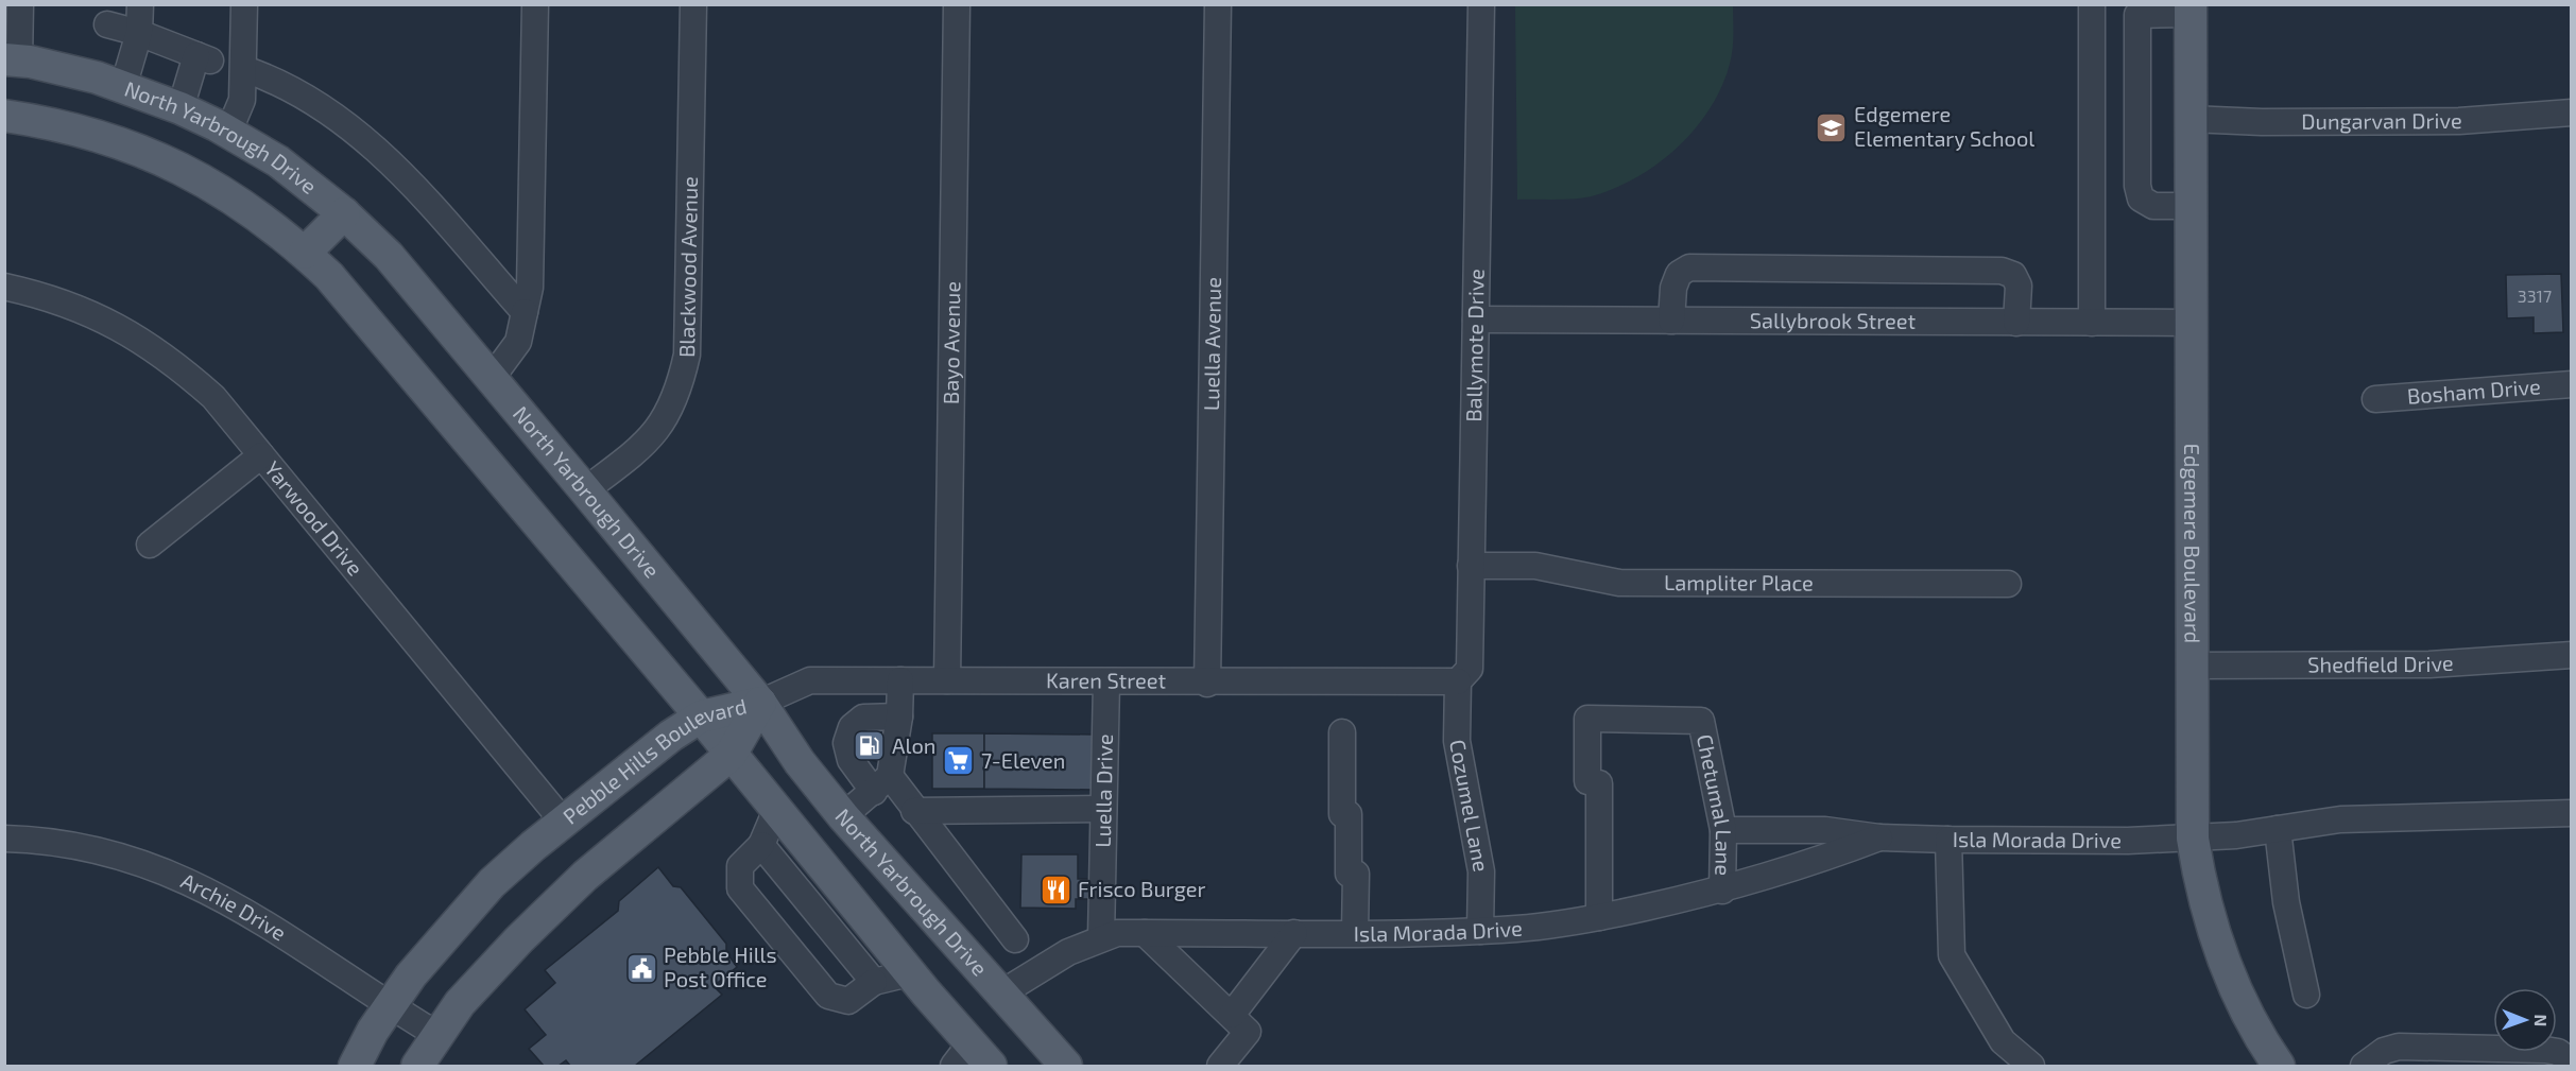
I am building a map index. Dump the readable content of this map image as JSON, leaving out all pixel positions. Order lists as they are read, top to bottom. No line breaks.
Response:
{"streets":{"main road":["North Yarbrough Drive","Edgemere Boulevard","Pebble Hills Boulevard"],"street":["Dungarvan Drive","Blackwood Avenue","Sallybrook Street","Bayo Avenue","Luella Avenue","Ballymote Drive","Bosham Drive","Yarwood Drive","Lampliter Place","Shedfield Drive","Karen Street","Luella Drive","Cozumel Lane","Chetumal Lane","Isla Morada Drive","Archie Drive"]},"crossings":[["Dungarvan Drive","Edgemere Boulevard"],["North Yarbrough Drive","Blackwood Avenue"],["North Yarbrough Drive","Karen Street"],["North Yarbrough Drive","Pebble Hills Boulevard"],["North Yarbrough Drive","Isla Morada Drive"],["Sallybrook Street","Ballymote Drive"],["Sallybrook Street","Edgemere Boulevard"],["Bayo Avenue","Karen Street"],["Luella Avenue","Karen Street"],["Ballymote Drive","Lampliter Place"],["Ballymote Drive","Karen Street"],["Ballymote Drive","Cozumel Lane"],["Yarwood Drive","Pebble Hills Boulevard"],["Edgemere Boulevard","Shedfield Drive"],["Edgemere Boulevard","Isla Morada Drive"],["Karen Street","Pebble Hills Boulevard"],["Karen Street","Luella Drive"],["Karen Street","Cozumel Lane"],["Pebble Hills Boulevard","Archie Drive"],["Luella Drive","Isla Morada Drive"],["Cozumel Lane","Isla Morada Drive"],["Chetumal Lane","Isla Morada Drive"]],"places":{"school or university":["Edgemere Elementary School"],"fuel station":["Alon"],"supermarket":["7-Eleven"],"restaurant":["Frisco Burger"],"public building":["Pebble Hills Post Office"]},"house_numbers":["3317"],"north":"right"}
